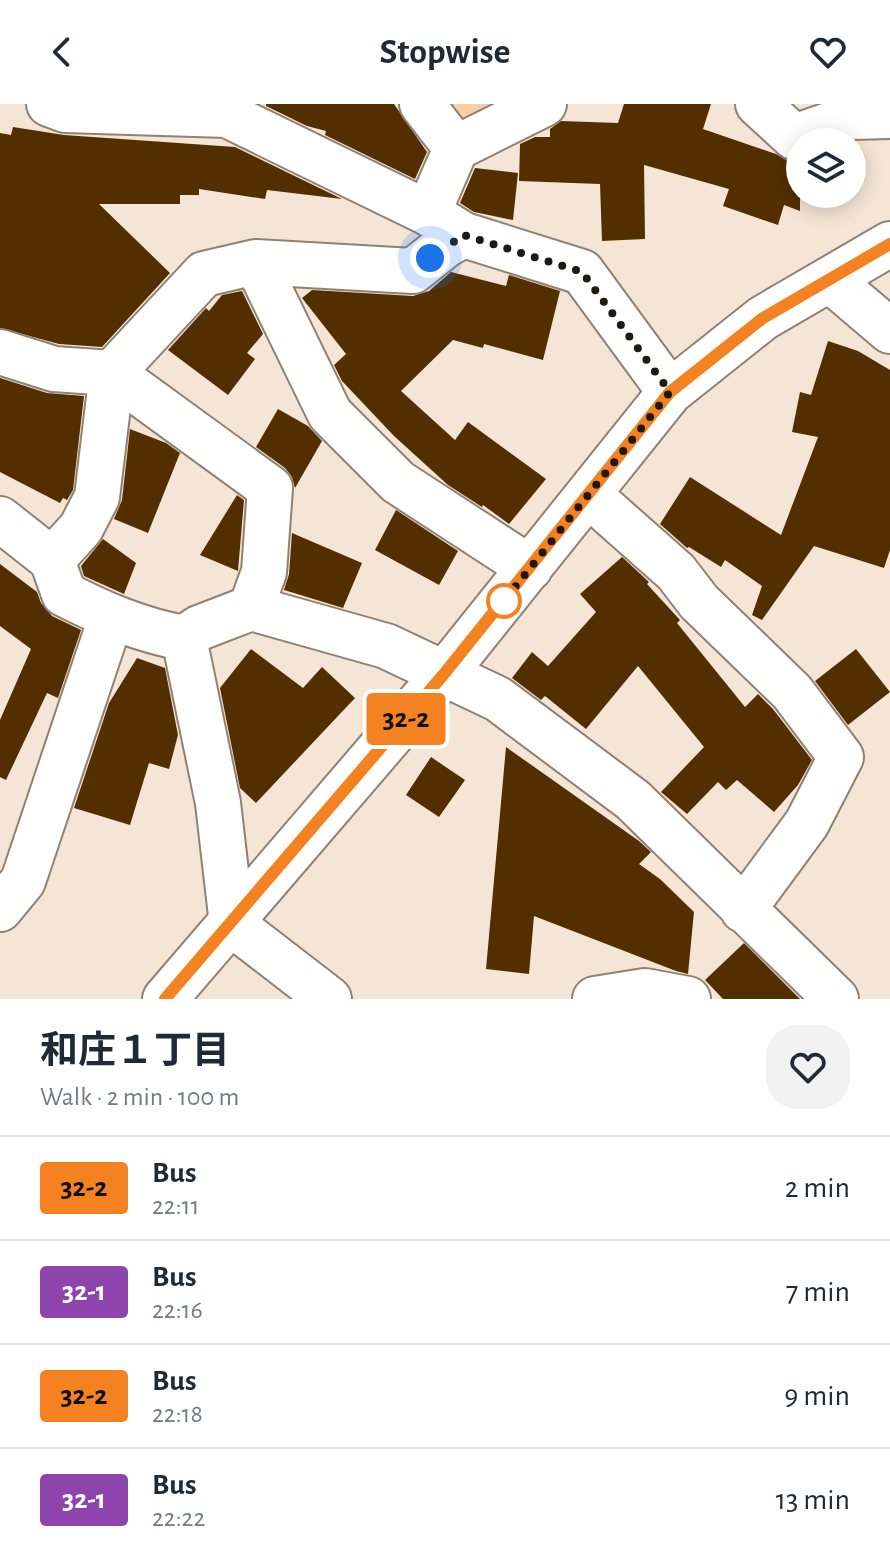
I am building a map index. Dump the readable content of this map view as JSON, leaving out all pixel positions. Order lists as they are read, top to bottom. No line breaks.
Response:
{"lines":["bus line 32-2"],"page":{"header":"Stopwise","on_map":"32-2","heading":["和庄１丁目","Walk · 2 min · 100 m"],"list":[{"mark":"32-2","name":"Bus","note":"22:11","value":"2 min"},{"mark":"32-1","name":"Bus","note":"22:16","value":"7 min"},{"mark":"32-2","name":"Bus","note":"22:18","value":"9 min"},{"mark":"32-1","name":"Bus","note":"22:22","value":"13 min"}]}}
